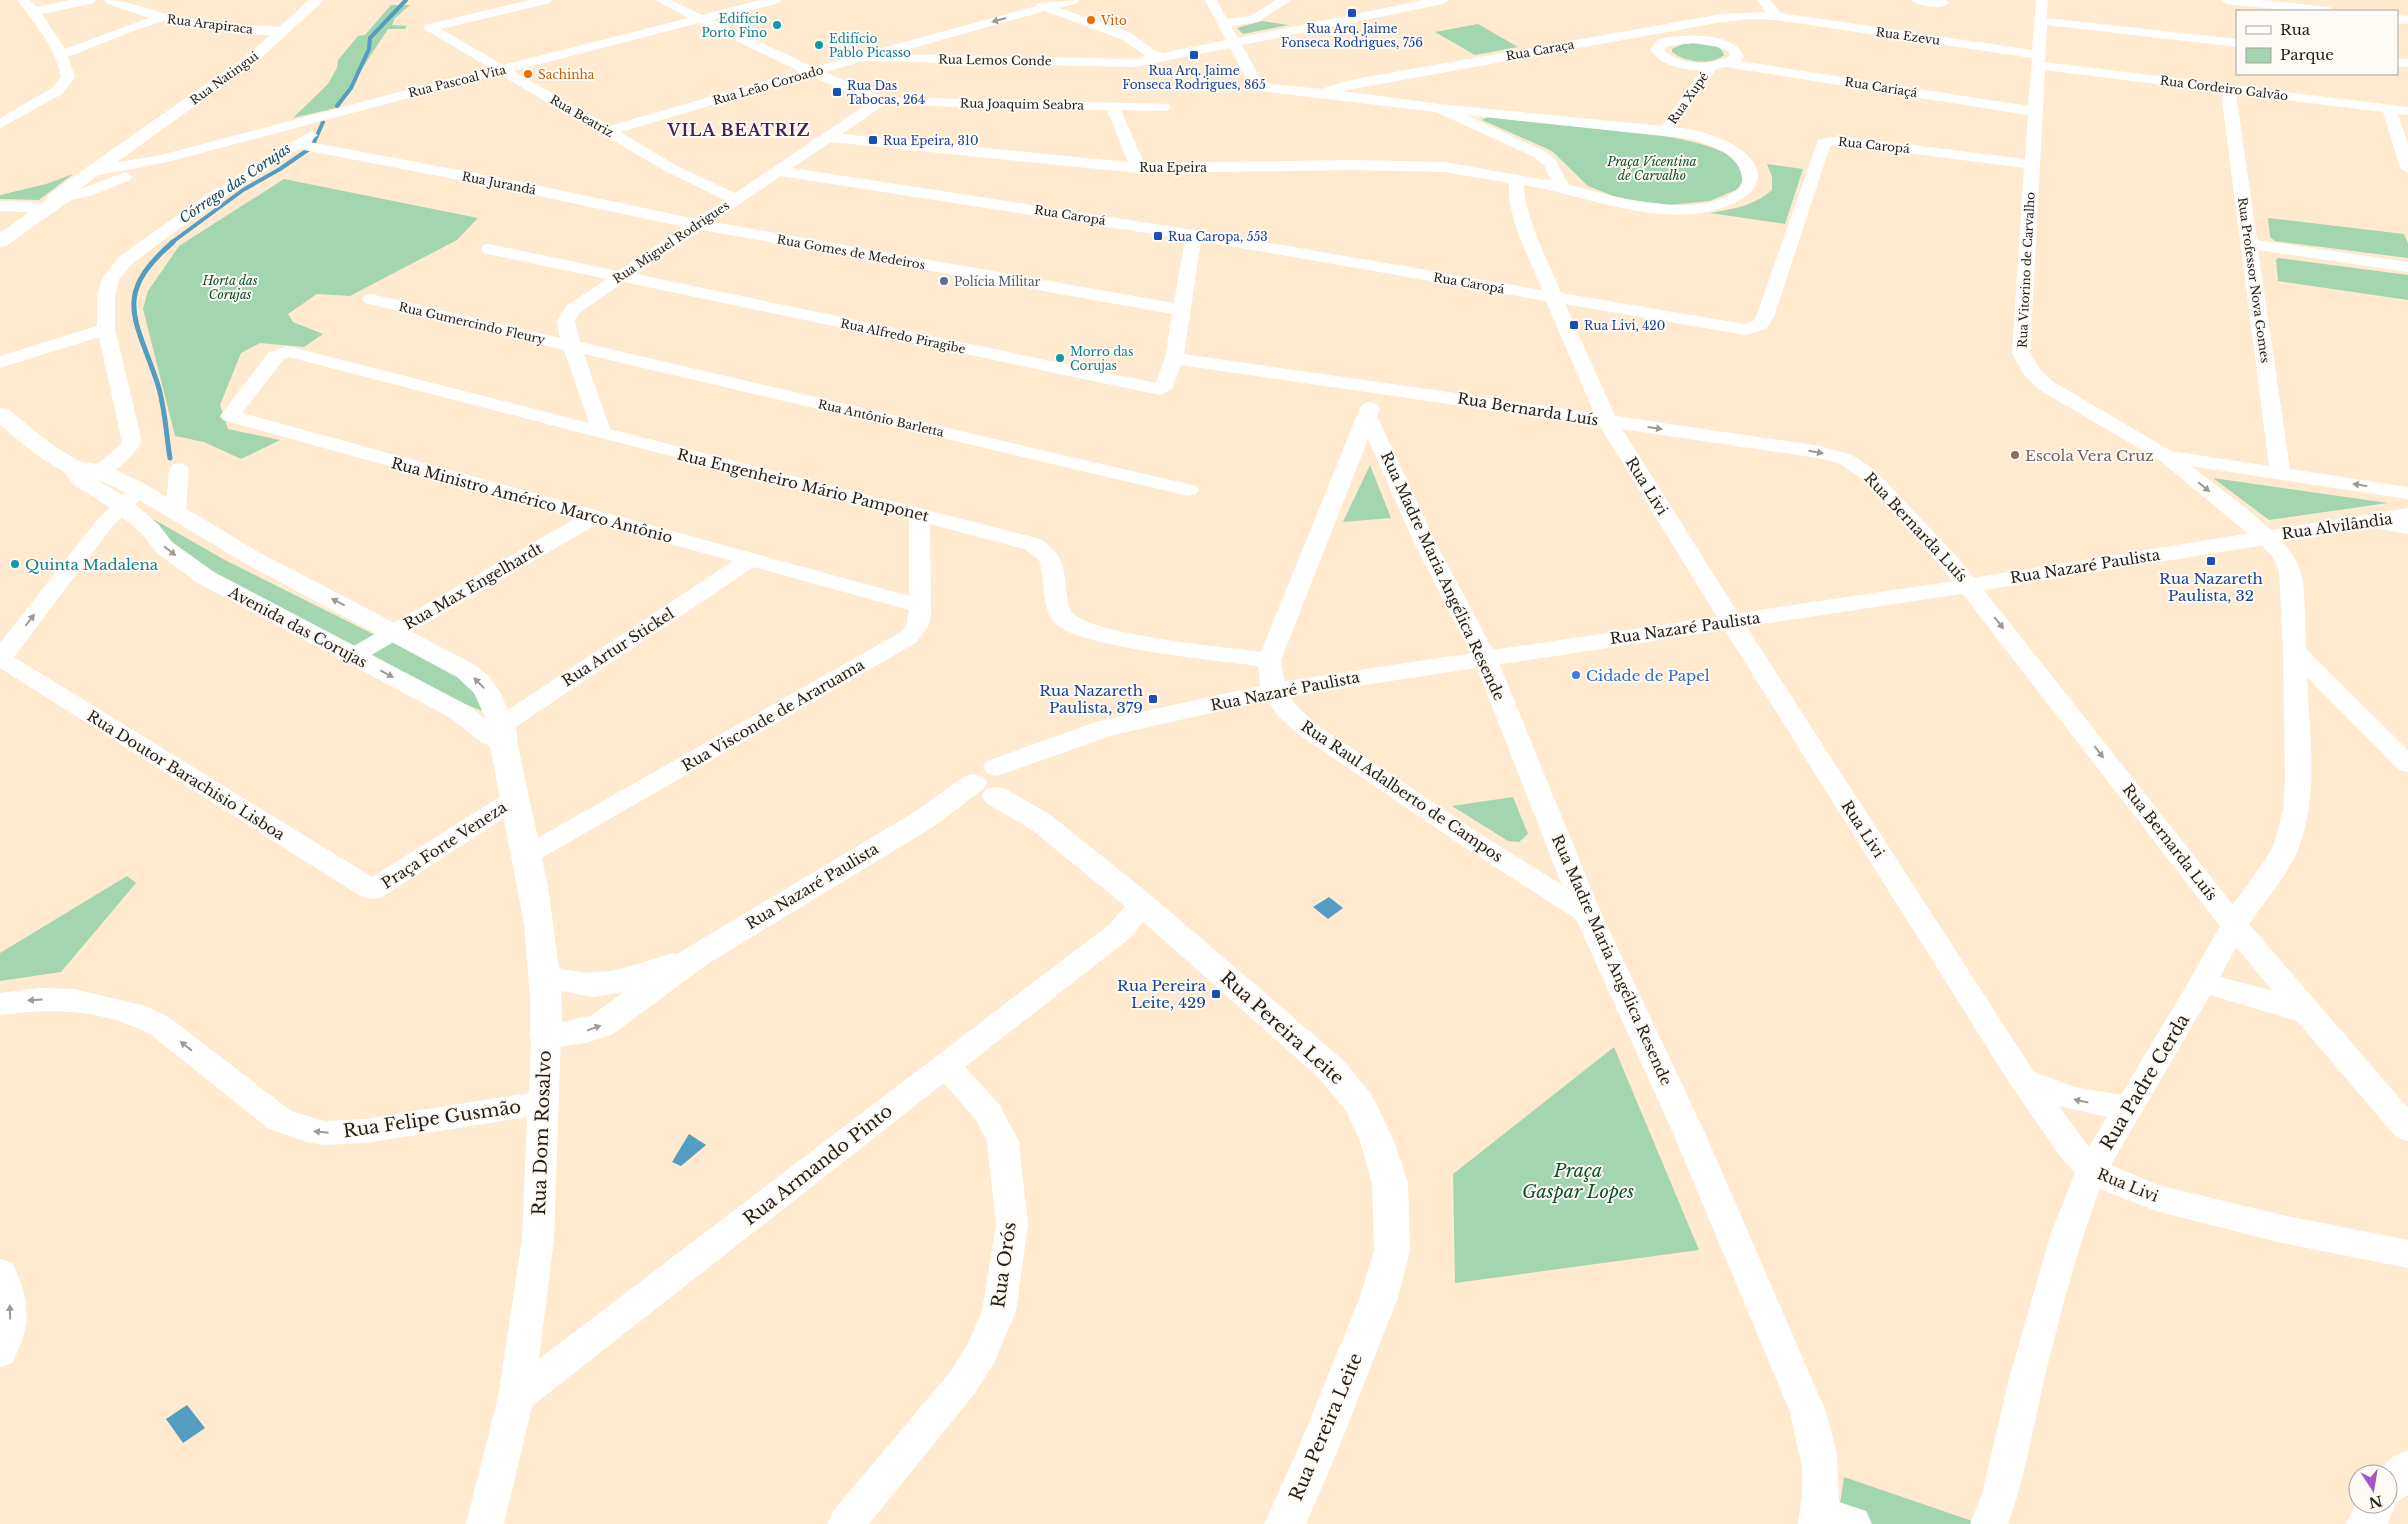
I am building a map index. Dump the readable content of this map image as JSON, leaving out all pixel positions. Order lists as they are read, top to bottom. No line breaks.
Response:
{"streets":{"street":["Rua Arapiraca","Rua Ezevu","Rua Caraça","Rua Lemos Conde","Rua Natingui","Rua Pascoal Vita","Rua Leão Coroado","Rua Cariaçá","Rua Cordeiro Galvão","Rua Xupé","Rua Joaquim Seabra","Rua Beatriz","Rua Caropá","Rua Epeira","Rua Jurandá","Rua Miguel Rodrigues","Rua Gomes de Medeiros","Rua Vitorino de Carvalho","Rua Professor Nova Gomes","Rua Gumercindo Fleury","Rua Alfredo Piragibe","Rua Bernarda Luís","Rua Antônio Barletta","Rua Engenheiro Mário Pamponet","Rua Livi","Rua Ministro Américo Marco Antônio","Rua Alvilândia","Rua Nazaré Paulista","Rua Madre Maria Angélica Resende","Rua Max Engelhardt","Avenida das Corujas","Rua Artur Stickel","Rua Visconde de Araruama","Rua Doutor Barachisio Lisboa","Rua Raul Adalberto de Campos","Praça Forte Veneza","Rua Pereira Leite","Rua Padre Cerda","Rua Felipe Gusmão","Rua Dom Rosalvo","Rua Armando Pinto","Rua Orós"]},"crossings":[["Rua Arapiraca","Rua Natingui"],["Rua Ezevu","Rua Caraça"],["Rua Ezevu","Rua Cordeiro Galvão"],["Rua Ezevu","Rua Vitorino de Carvalho"],["Rua Caraça","Rua Lemos Conde"],["Rua Lemos Conde","Rua Leão Coroado"],["Rua Natingui","Rua Pascoal Vita"],["Rua Pascoal Vita","Rua Beatriz"],["Rua Leão Coroado","Rua Beatriz"],["Rua Cariaçá","Rua Xupé"],["Rua Cariaçá","Rua Vitorino de Carvalho"],["Rua Cordeiro Galvão","Rua Vitorino de Carvalho"],["Rua Cordeiro Galvão","Rua Professor Nova Gomes"],["Rua Joaquim Seabra","Rua Miguel Rodrigues"],["Rua Beatriz","Rua Miguel Rodrigues"],["Rua Caropá","Rua Miguel Rodrigues"],["Rua Caropá","Rua Vitorino de Carvalho"],["Rua Caropá","Rua Alfredo Piragibe"],["Rua Caropá","Rua Livi"],["Rua Epeira","Rua Miguel Rodrigues"],["Rua Epeira","Rua Livi"],["Rua Jurandá","Rua Miguel Rodrigues"],["Rua Jurandá","Rua Gomes de Medeiros"],["Rua Miguel Rodrigues","Rua Gomes de Medeiros"],["Rua Miguel Rodrigues","Rua Gumercindo Fleury"],["Rua Miguel Rodrigues","Rua Alfredo Piragibe"],["Rua Miguel Rodrigues","Rua Antônio Barletta"],["Rua Miguel Rodrigues","Rua Engenheiro Mário Pamponet"],["Rua Gomes de Medeiros","Rua Alfredo Piragibe"],["Rua Vitorino de Carvalho","Rua Alvilândia"],["Rua Vitorino de Carvalho","Rua Nazaré Paulista"],["Rua Vitorino de Carvalho","Rua Padre Cerda"],["Rua Gumercindo Fleury","Rua Antônio Barletta"],["Rua Alfredo Piragibe","Rua Bernarda Luís"],["Rua Bernarda Luís","Rua Livi"],["Rua Bernarda Luís","Rua Nazaré Paulista"],["Rua Bernarda Luís","Rua Padre Cerda"],["Rua Engenheiro Mário Pamponet","Rua Ministro Américo Marco Antônio"],["Rua Engenheiro Mário Pamponet","Rua Visconde de Araruama"],["Rua Engenheiro Mário Pamponet","Rua Raul Adalberto de Campos"],["Rua Livi","Rua Nazaré Paulista"],["Rua Livi","Rua Padre Cerda"],["Rua Ministro Américo Marco Antônio","Rua Max Engelhardt"],["Rua Ministro Américo Marco Antônio","Rua Artur Stickel"],["Rua Ministro Américo Marco Antônio","Rua Visconde de Araruama"],["Rua Alvilândia","Rua Nazaré Paulista"],["Rua Nazaré Paulista","Rua Madre Maria Angélica Resende"],["Rua Nazaré Paulista","Rua Raul Adalberto de Campos"],["Rua Nazaré Paulista","Rua Pereira Leite"],["Rua Nazaré Paulista","Rua Dom Rosalvo"],["Rua Madre Maria Angélica Resende","Rua Raul Adalberto de Campos"],["Rua Max Engelhardt","Avenida das Corujas"],["Avenida das Corujas","Rua Artur Stickel"],["Avenida das Corujas","Rua Dom Rosalvo"],["Rua Artur Stickel","Rua Dom Rosalvo"],["Rua Visconde de Araruama","Rua Dom Rosalvo"],["Rua Doutor Barachisio Lisboa","Praça Forte Veneza"],["Praça Forte Veneza","Rua Dom Rosalvo"],["Rua Pereira Leite","Rua Armando Pinto"],["Rua Felipe Gusmão","Rua Dom Rosalvo"],["Rua Dom Rosalvo","Rua Armando Pinto"],["Rua Armando Pinto","Rua Orós"]],"one_way":["Rua Bernarda Luís","Rua Felipe Gusmão"],"districts":["VILA BEATRIZ"],"water":["Córrego das Corujas"],"parks":["Praça Vicentina de Carvalho","Horta das Corujas","Praça Gaspar Lopes"],"places":{"transit":["Rua Arq. Jaime Fonseca Rodrigues, 756","Rua Arq. Jaime Fonseca Rodrigues, 865","Rua Das Tabocas, 264","Rua Epeira, 310","Rua Caropa, 553","Rua Livi, 420","Rua Nazareth Paulista, 32","Rua Nazareth Paulista, 379","Rua Pereira Leite, 429"],"other":["Vito","Edifício Porto Fino","Edifício Pablo Picasso","Sachinha","Polícia Militar","Morro das Corujas","Escola Vera Cruz","Quinta Madalena","Cidade de Papel"]},"legend":["Rua","Parque"],"north":"bottom"}
